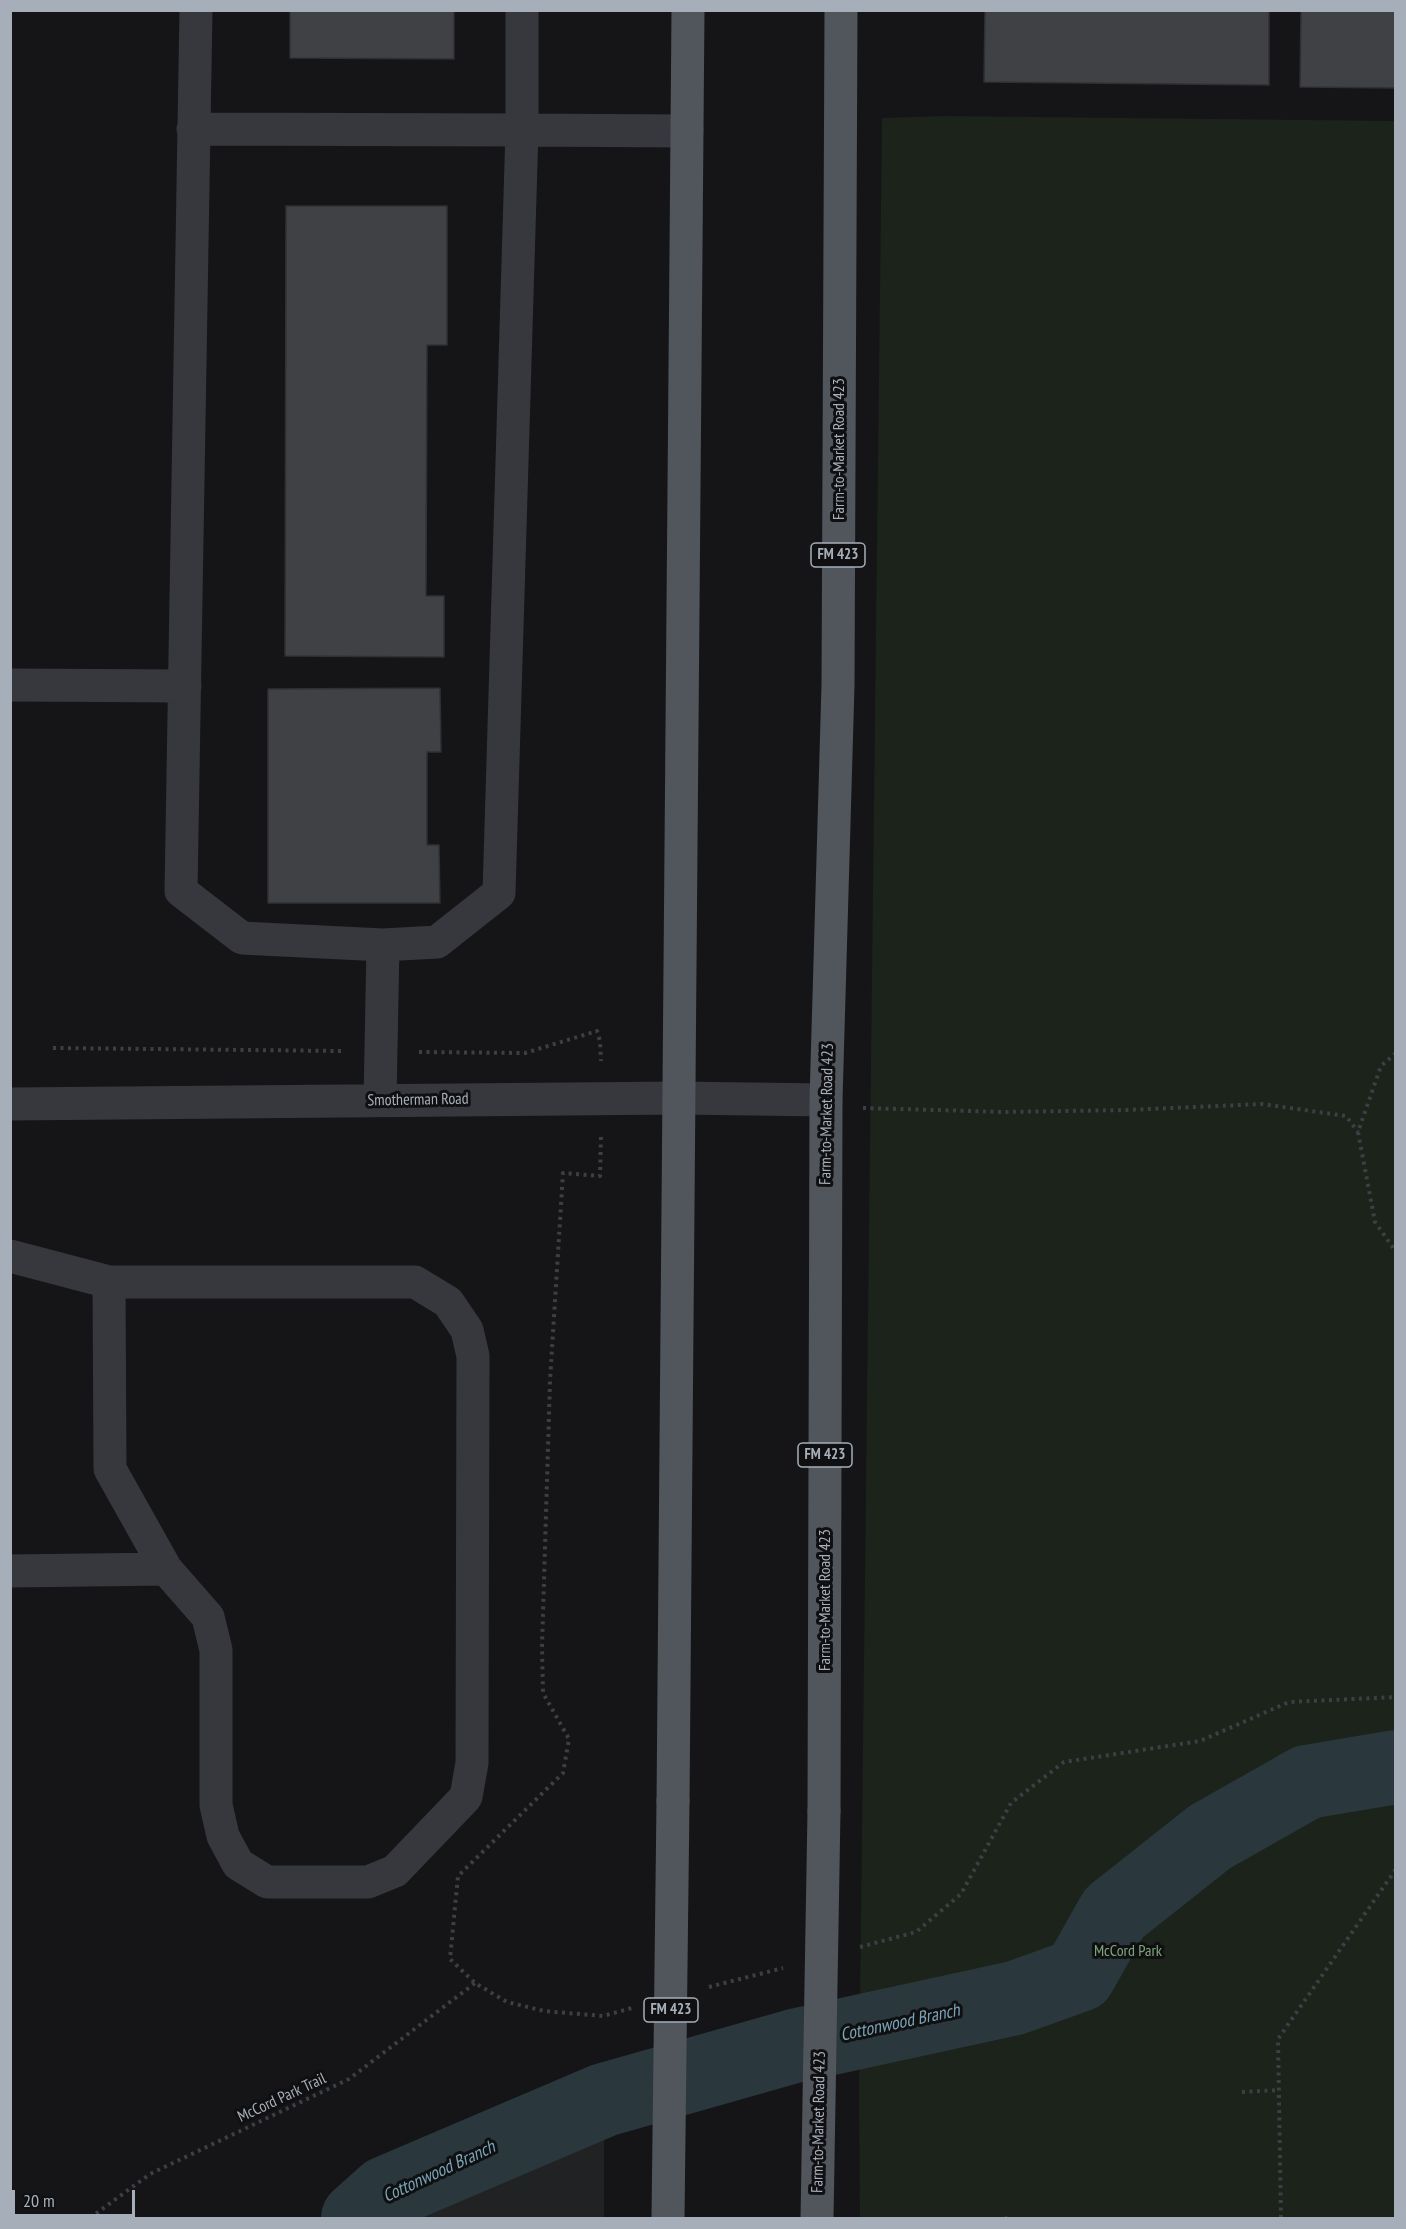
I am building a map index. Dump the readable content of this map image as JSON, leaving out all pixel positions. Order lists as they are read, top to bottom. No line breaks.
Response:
{"streets":{"main road":["Farm-to-Market Road 423","FM 423"],"street":["Smotherman Road"],"path":["McCord Park Trail"]},"crossings":[["Farm-to-Market Road 423","Smotherman Road"],["FM 423","Smotherman Road"]],"water":["Cottonwood Branch"],"parks":["McCord Park"],"scale_bar":"20 m"}
